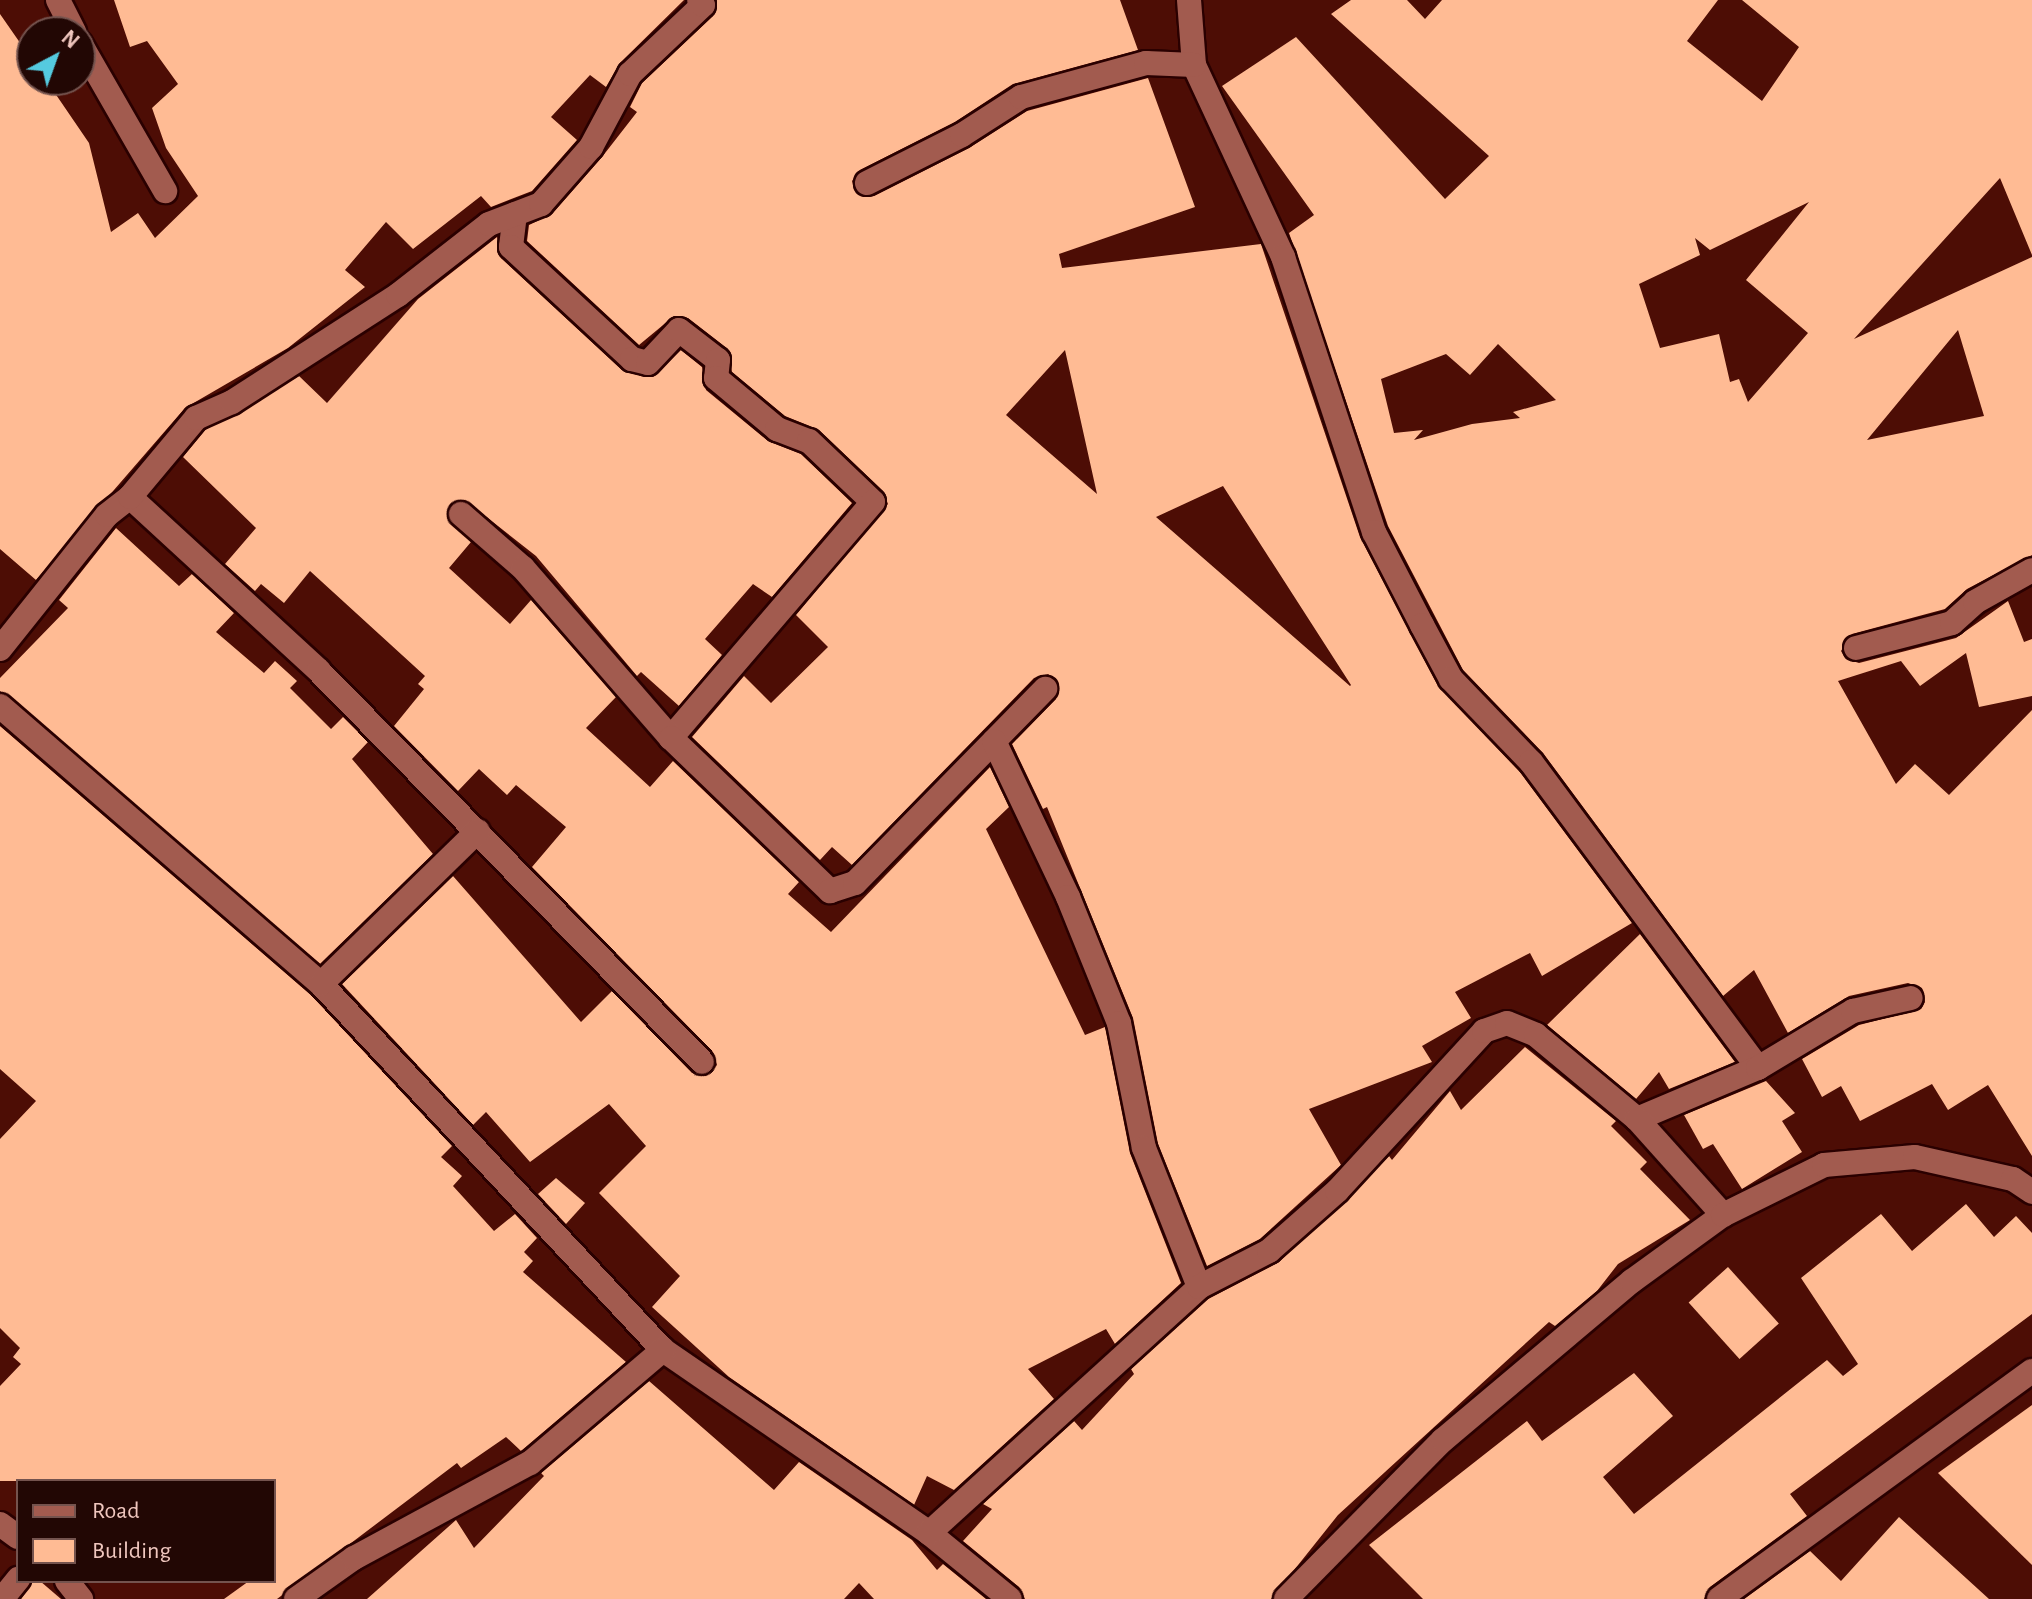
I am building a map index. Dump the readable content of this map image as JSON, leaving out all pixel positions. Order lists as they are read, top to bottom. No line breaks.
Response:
{"legend":["Road","Building"],"north":"top right"}
